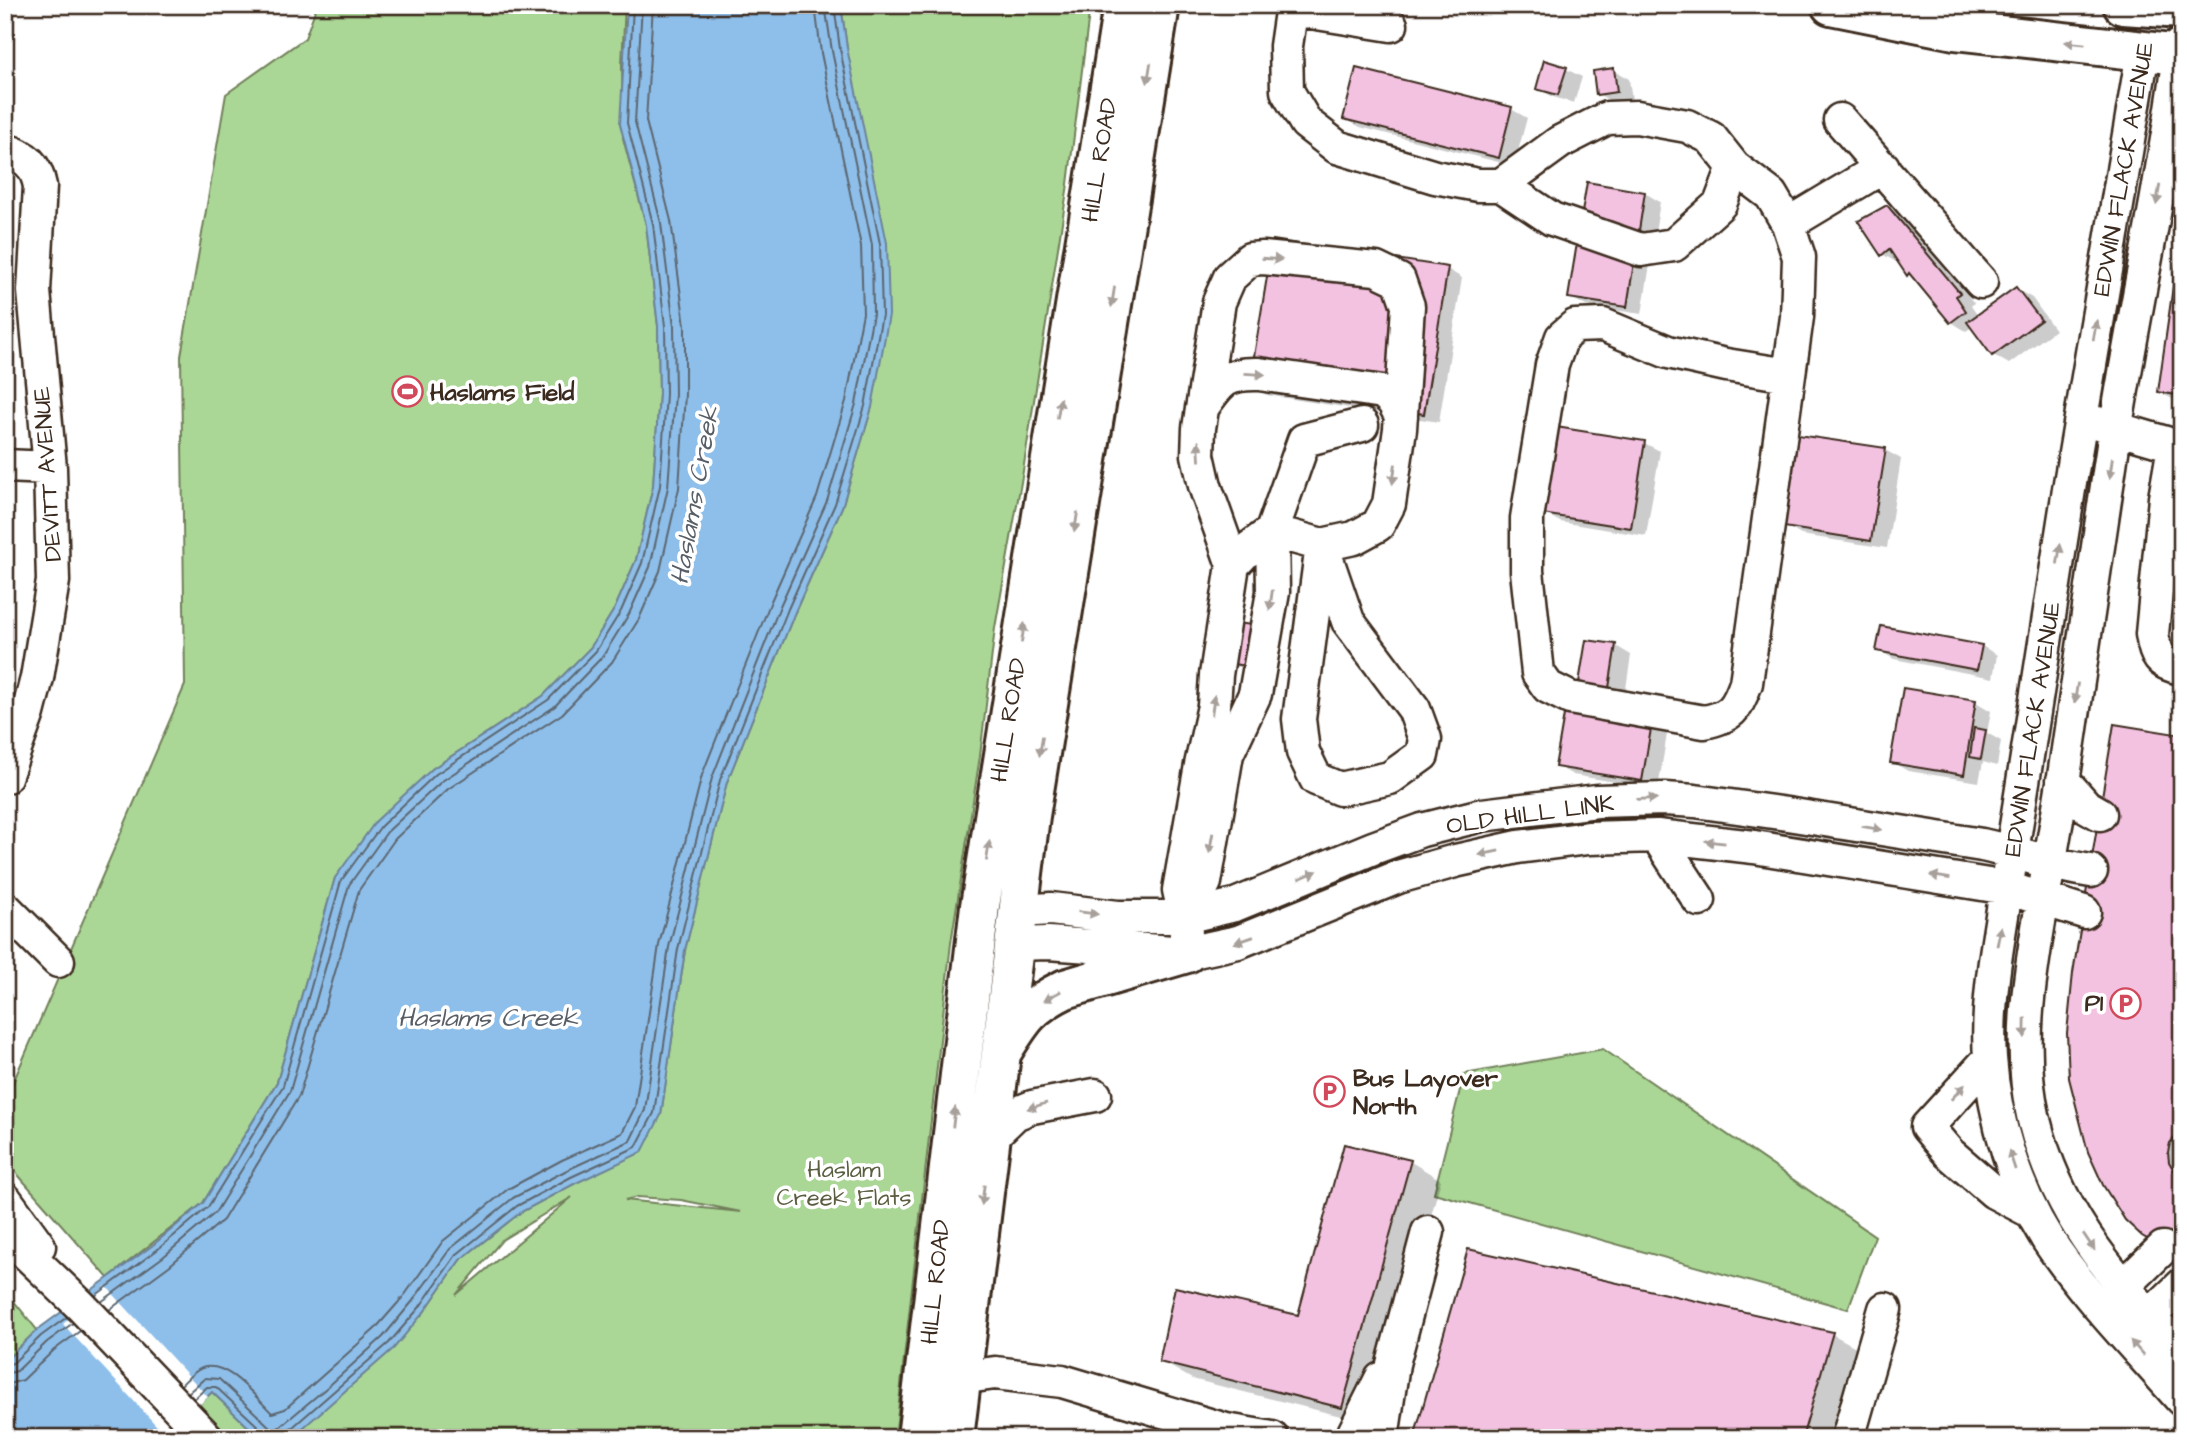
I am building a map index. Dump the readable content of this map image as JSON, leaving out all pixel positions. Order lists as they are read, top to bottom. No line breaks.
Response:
{"streets":{"main road":["HILL ROAD","EDWIN FLACK AVENUE","OLD HILL LINK"],"street":["DEVITT AVENUE"]},"crossings":[["HILL ROAD","OLD HILL LINK"],["EDWIN FLACK AVENUE","OLD HILL LINK"]],"water":["Haslams Creek"],"parks":["Haslam Creek Flats"],"places":{"sports":["Haslams Field"],"parking":["P1","Bus Layover North"]}}
